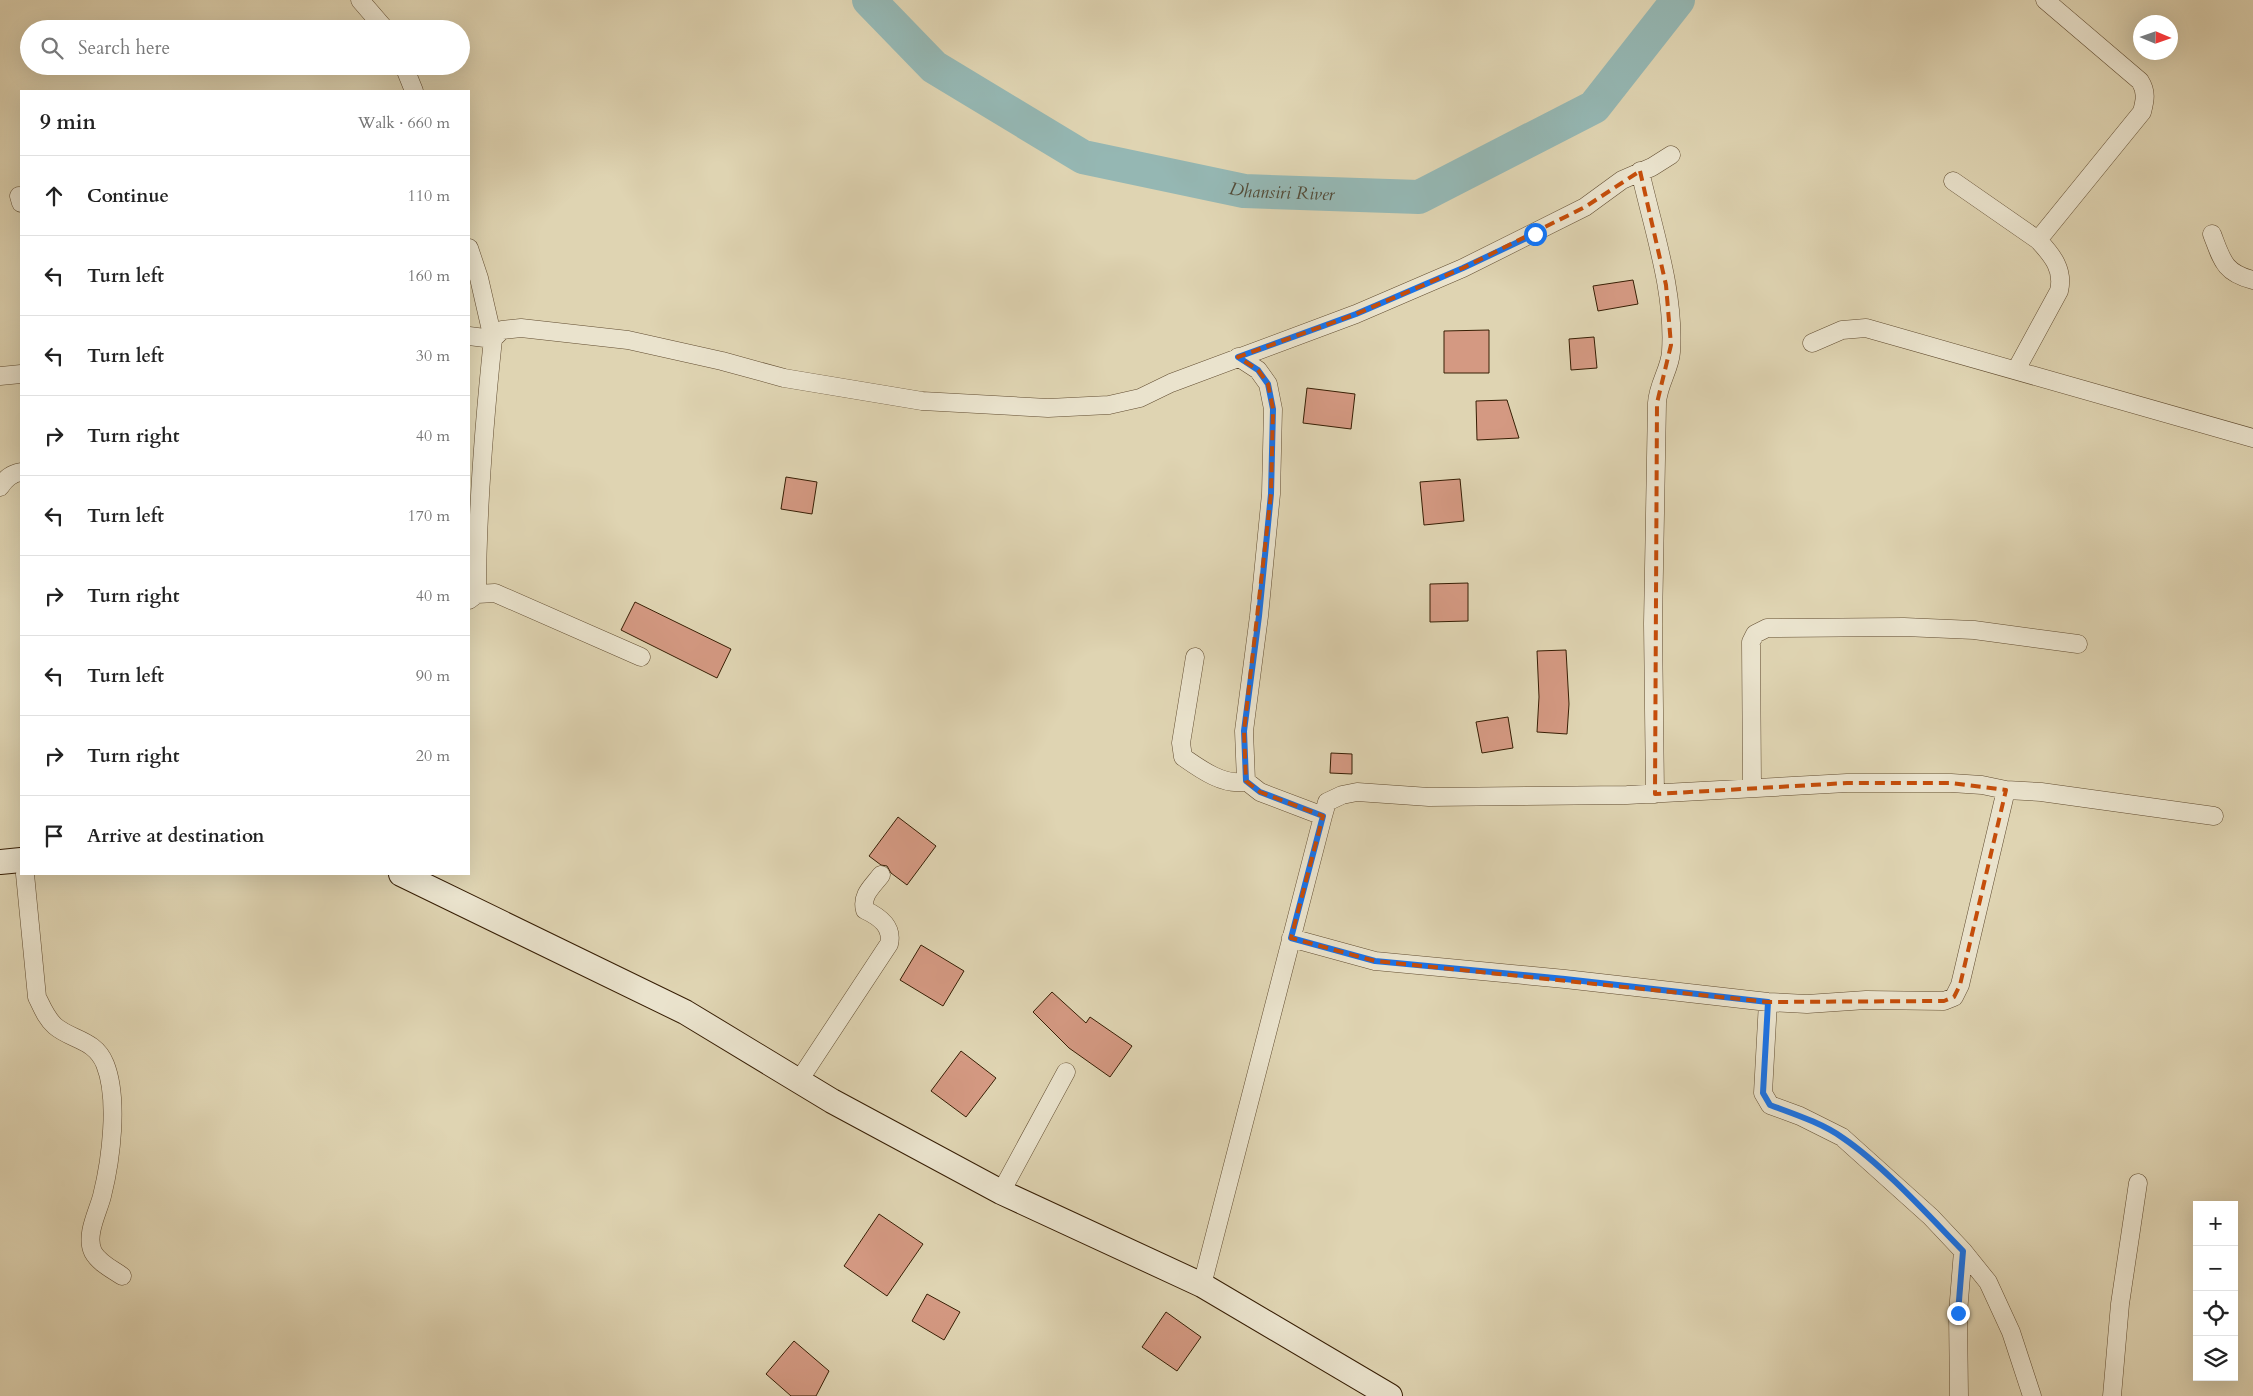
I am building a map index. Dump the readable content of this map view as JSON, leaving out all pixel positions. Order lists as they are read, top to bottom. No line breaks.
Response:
{"water":["Dhansiri River"],"north":"right","page":{"search":"Search here","heading":["9 min","Walk · 660 m"],"list":[["Continue","110 m"],["Turn left","160 m"],["Turn left","30 m"],["Turn right","40 m"],["Turn left","170 m"],["Turn right","40 m"],["Turn left","90 m"],["Turn right","20 m"],"Arrive at destination"],"map_buttons":["+","−"]}}
